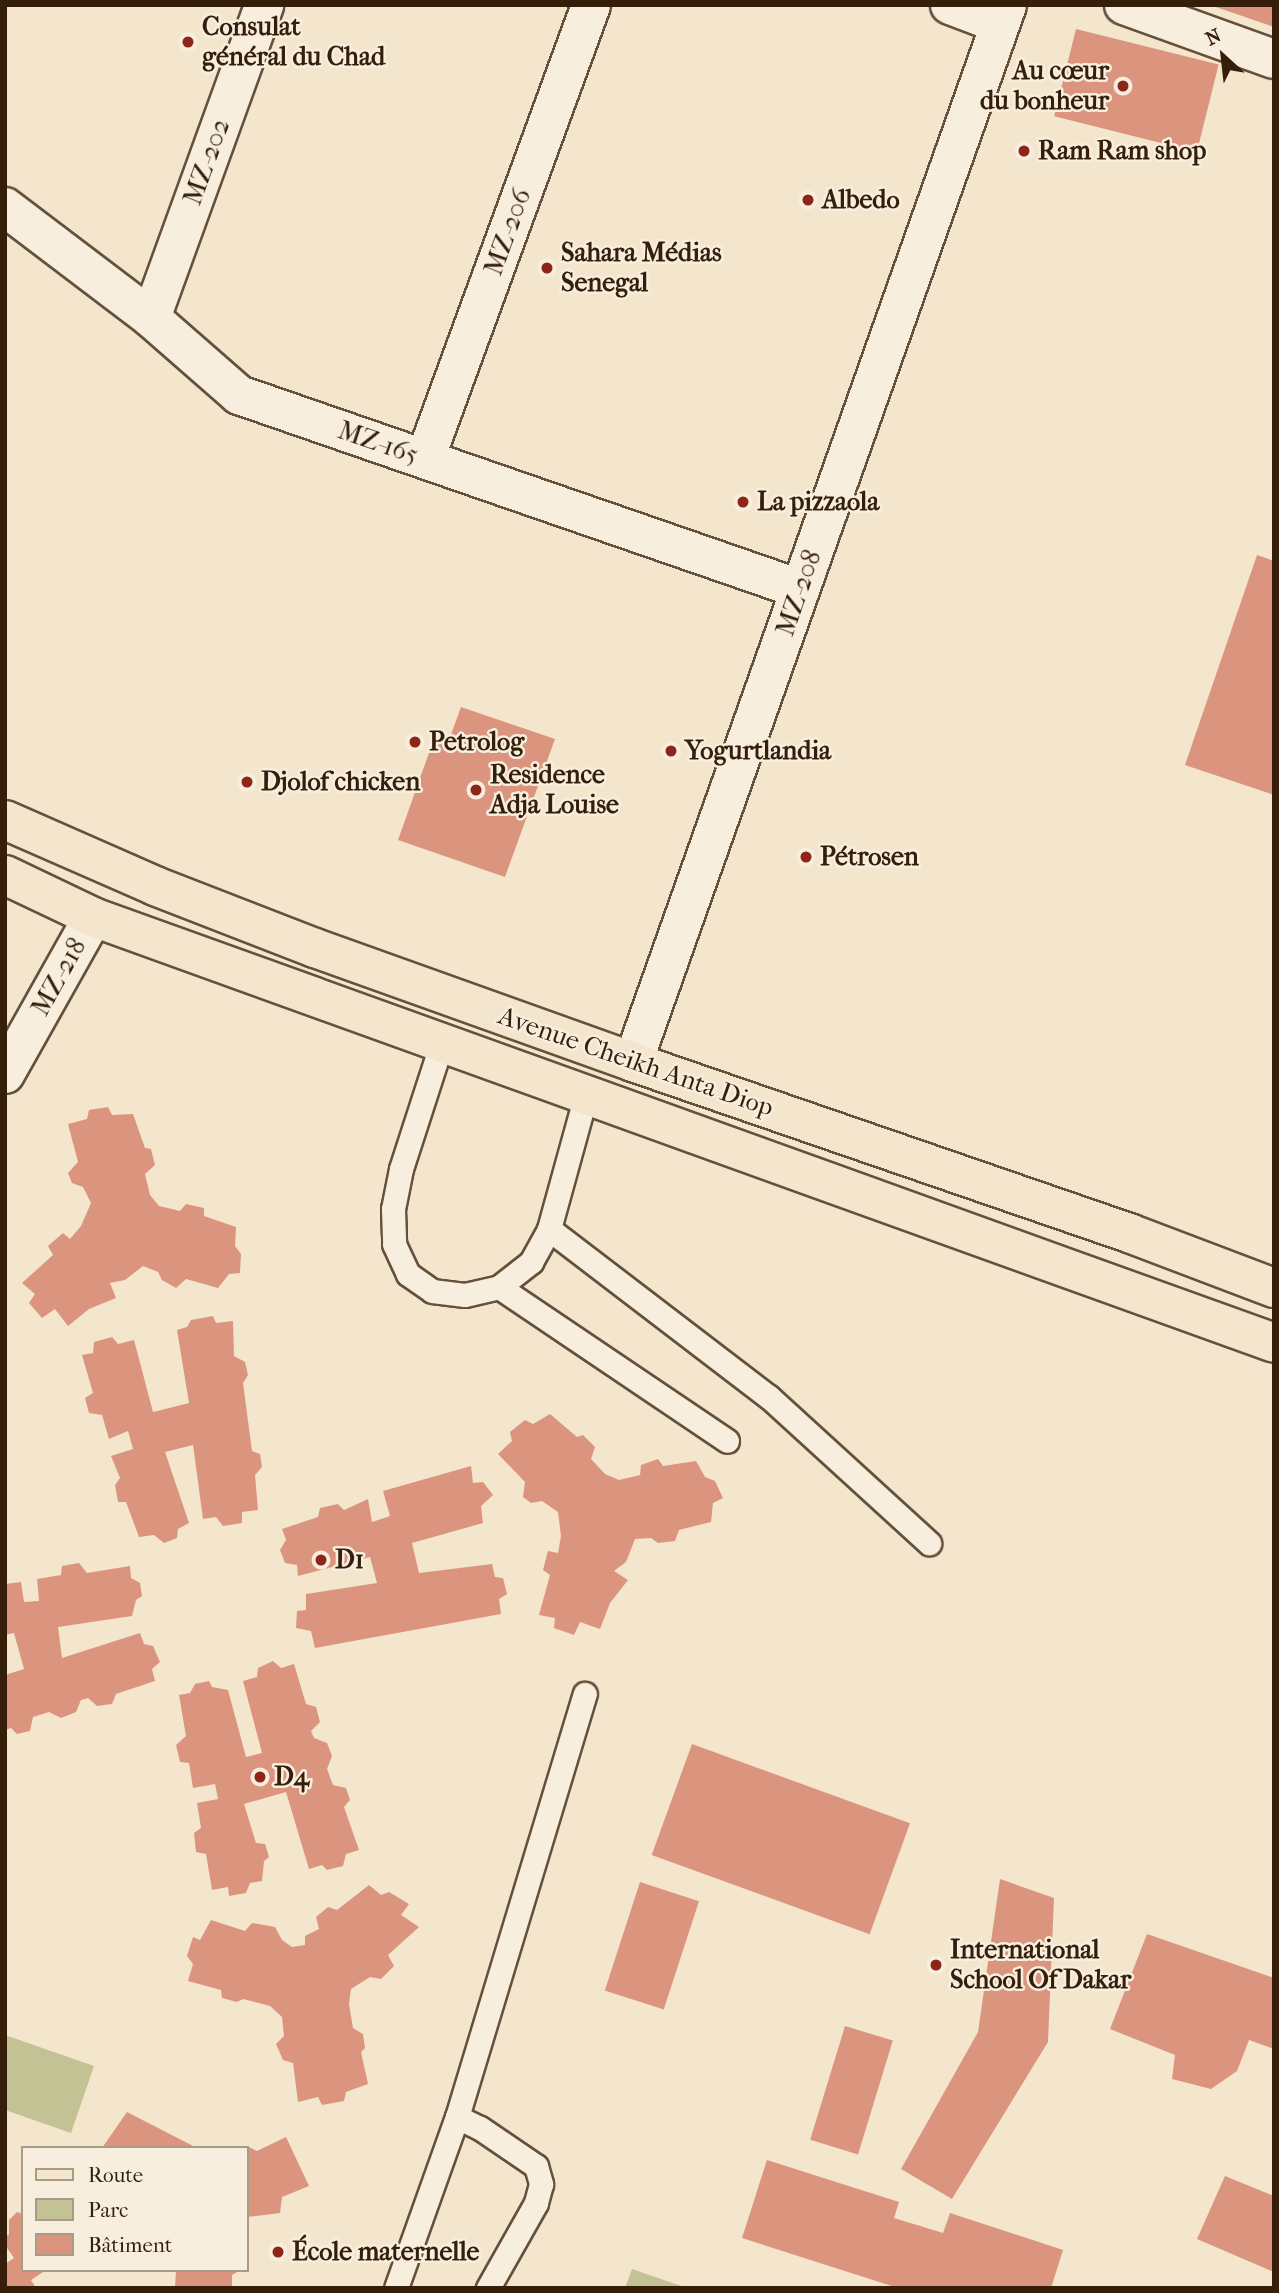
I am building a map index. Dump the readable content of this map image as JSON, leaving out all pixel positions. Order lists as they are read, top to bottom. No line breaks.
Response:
{"streets":{"main road":["Avenue Cheikh Anta Diop"],"street":["MZ-202","MZ-206","MZ-165","MZ-208","MZ-218"]},"crossings":[["MZ-202","MZ-165"],["MZ-206","MZ-165"],["MZ-165","MZ-208"],["MZ-208","Avenue Cheikh Anta Diop"],["MZ-218","Avenue Cheikh Anta Diop"]],"places":["Consulat général du Chad","Au cœur du bonheur","Ram Ram shop","Albedo","Sahara Médias Senegal","La pizzaola","Petrolog","Yogurtlandia","Djolof chicken","Residence Adja Louise","Pétrosen","D1","D4","International School Of Dakar","École maternelle"],"legend":["Route","Parc","Bâtiment"],"north":"top left"}
